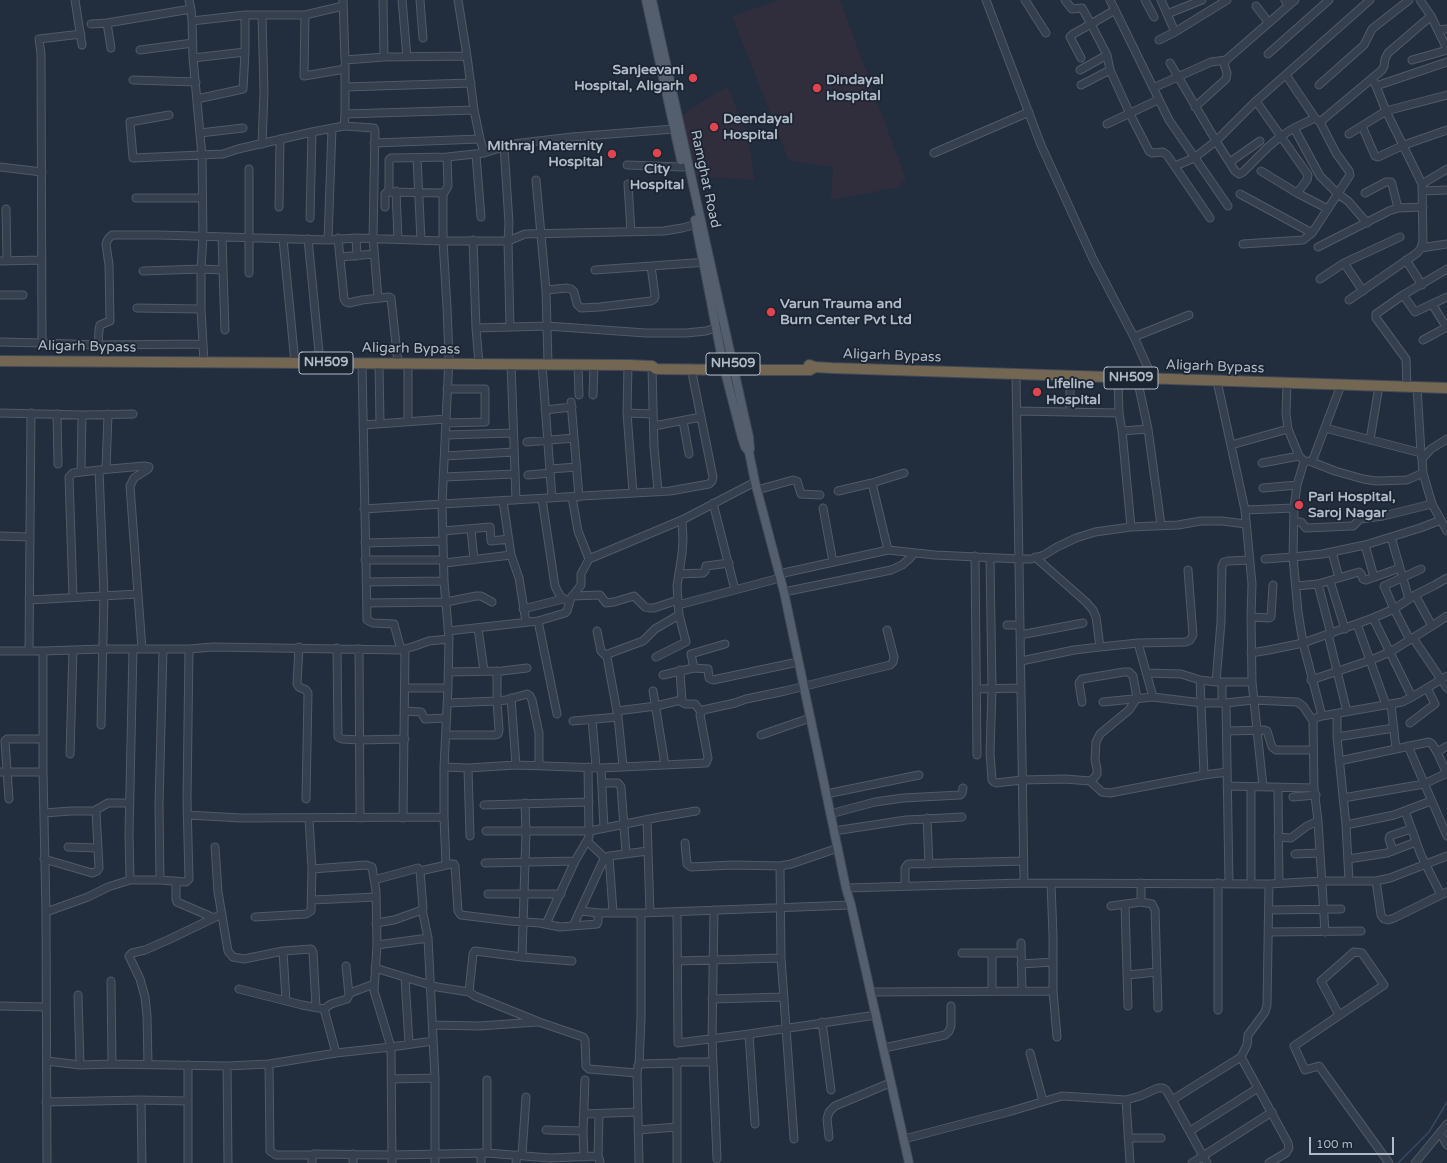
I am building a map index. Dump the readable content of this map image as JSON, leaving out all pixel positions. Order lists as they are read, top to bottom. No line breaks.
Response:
{"streets":{"highway":["Aligarh Bypass","NH509"],"main road":["Ramghat Road"]},"crossings":[["Ramghat Road","Aligarh Bypass"]],"places":["Sanjeevani Hospital, Aligarh","Dindayal Hospital","Deendayal Hospital","City Hospital","Mithraj Maternity Hospital","Varun Trauma and Burn Center Pvt Ltd","Lifeline Hospital","Pari Hospital, Saroj Nagar"],"scale_bar":"100 m"}
